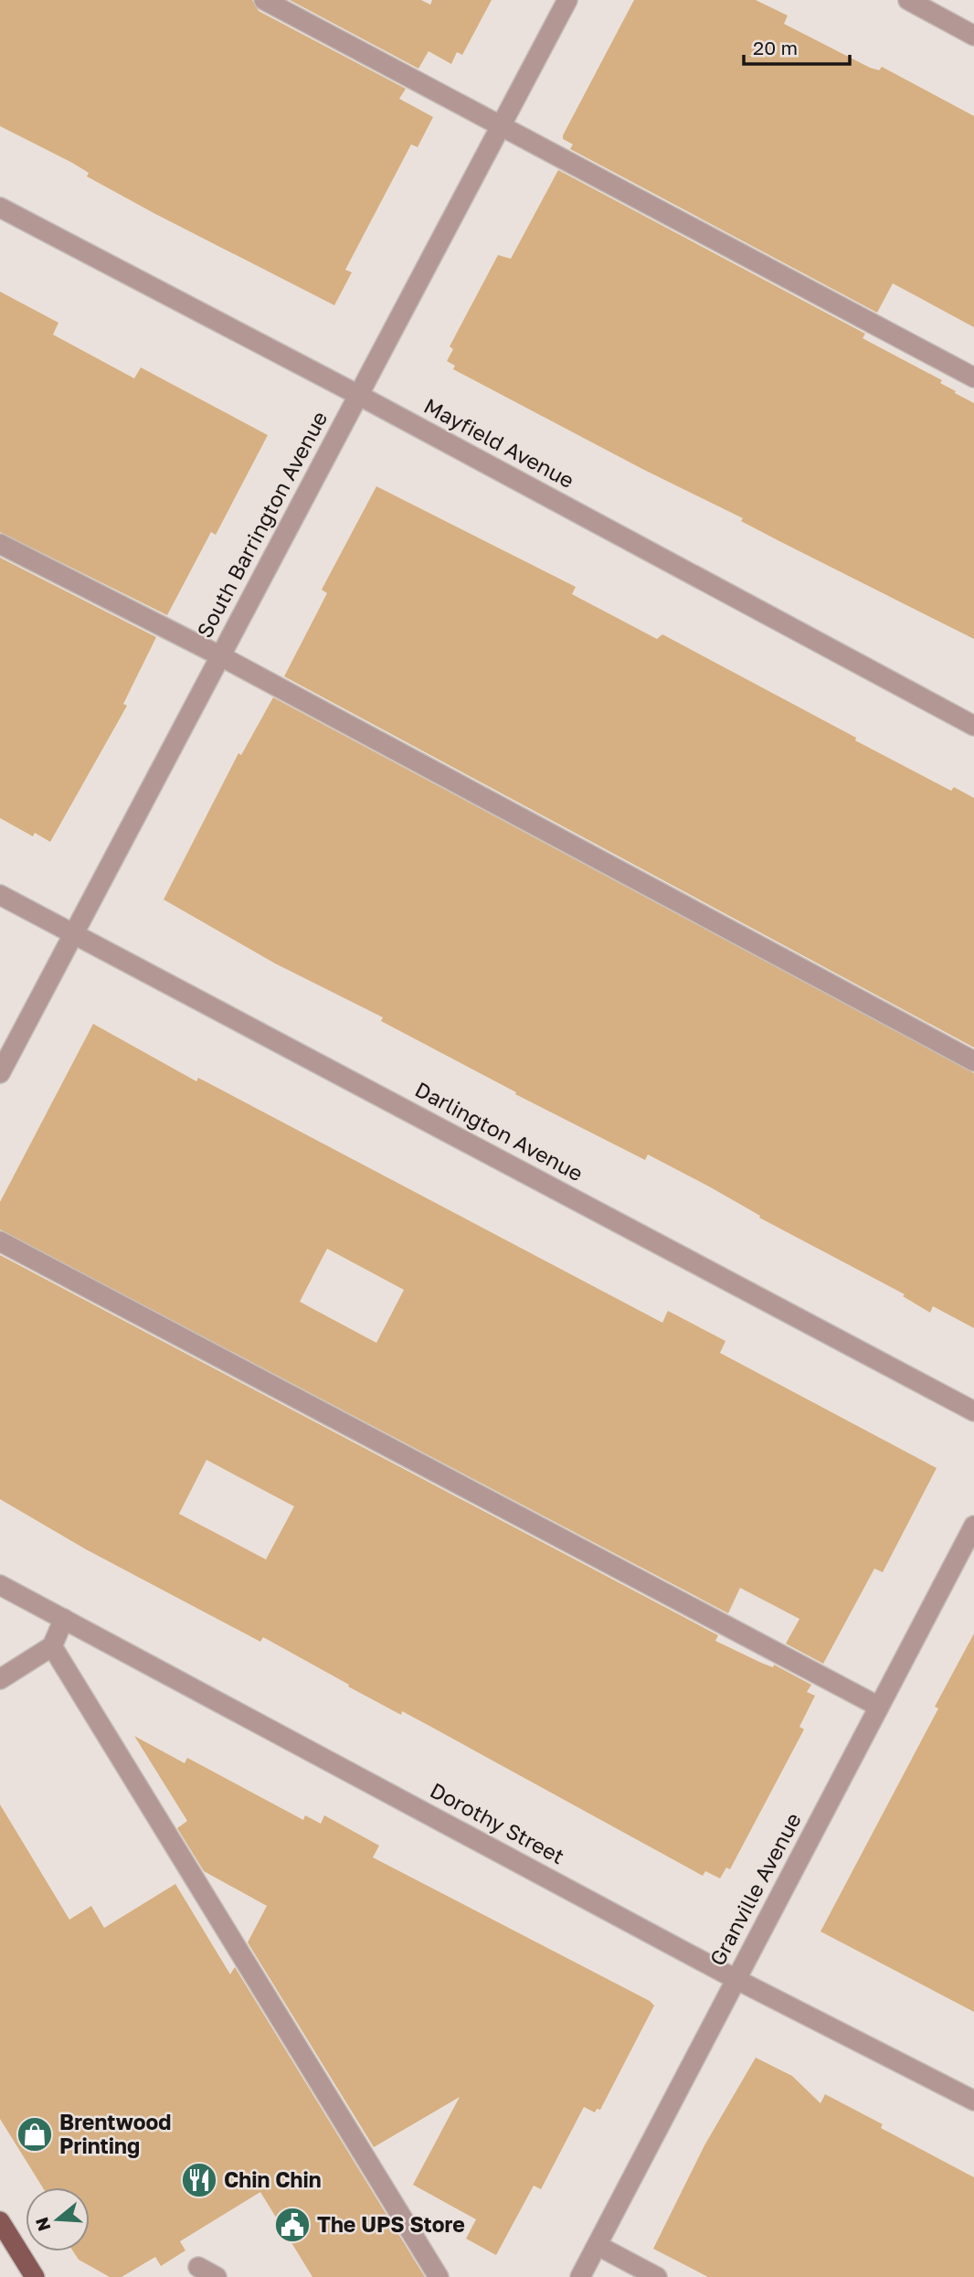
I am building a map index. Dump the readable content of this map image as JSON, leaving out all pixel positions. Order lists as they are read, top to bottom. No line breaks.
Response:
{"streets":{"street":["Mayfield Avenue","South Barrington Avenue","Darlington Avenue","Dorothy Street","Granville Avenue"]},"crossings":[["Mayfield Avenue","South Barrington Avenue"],["South Barrington Avenue","Darlington Avenue"],["Dorothy Street","Granville Avenue"]],"places":{"shop":["Brentwood Printing"],"restaurant":["Chin Chin"],"public building":["The UPS Store"]},"scale_bar":"20 m","north":"left"}
